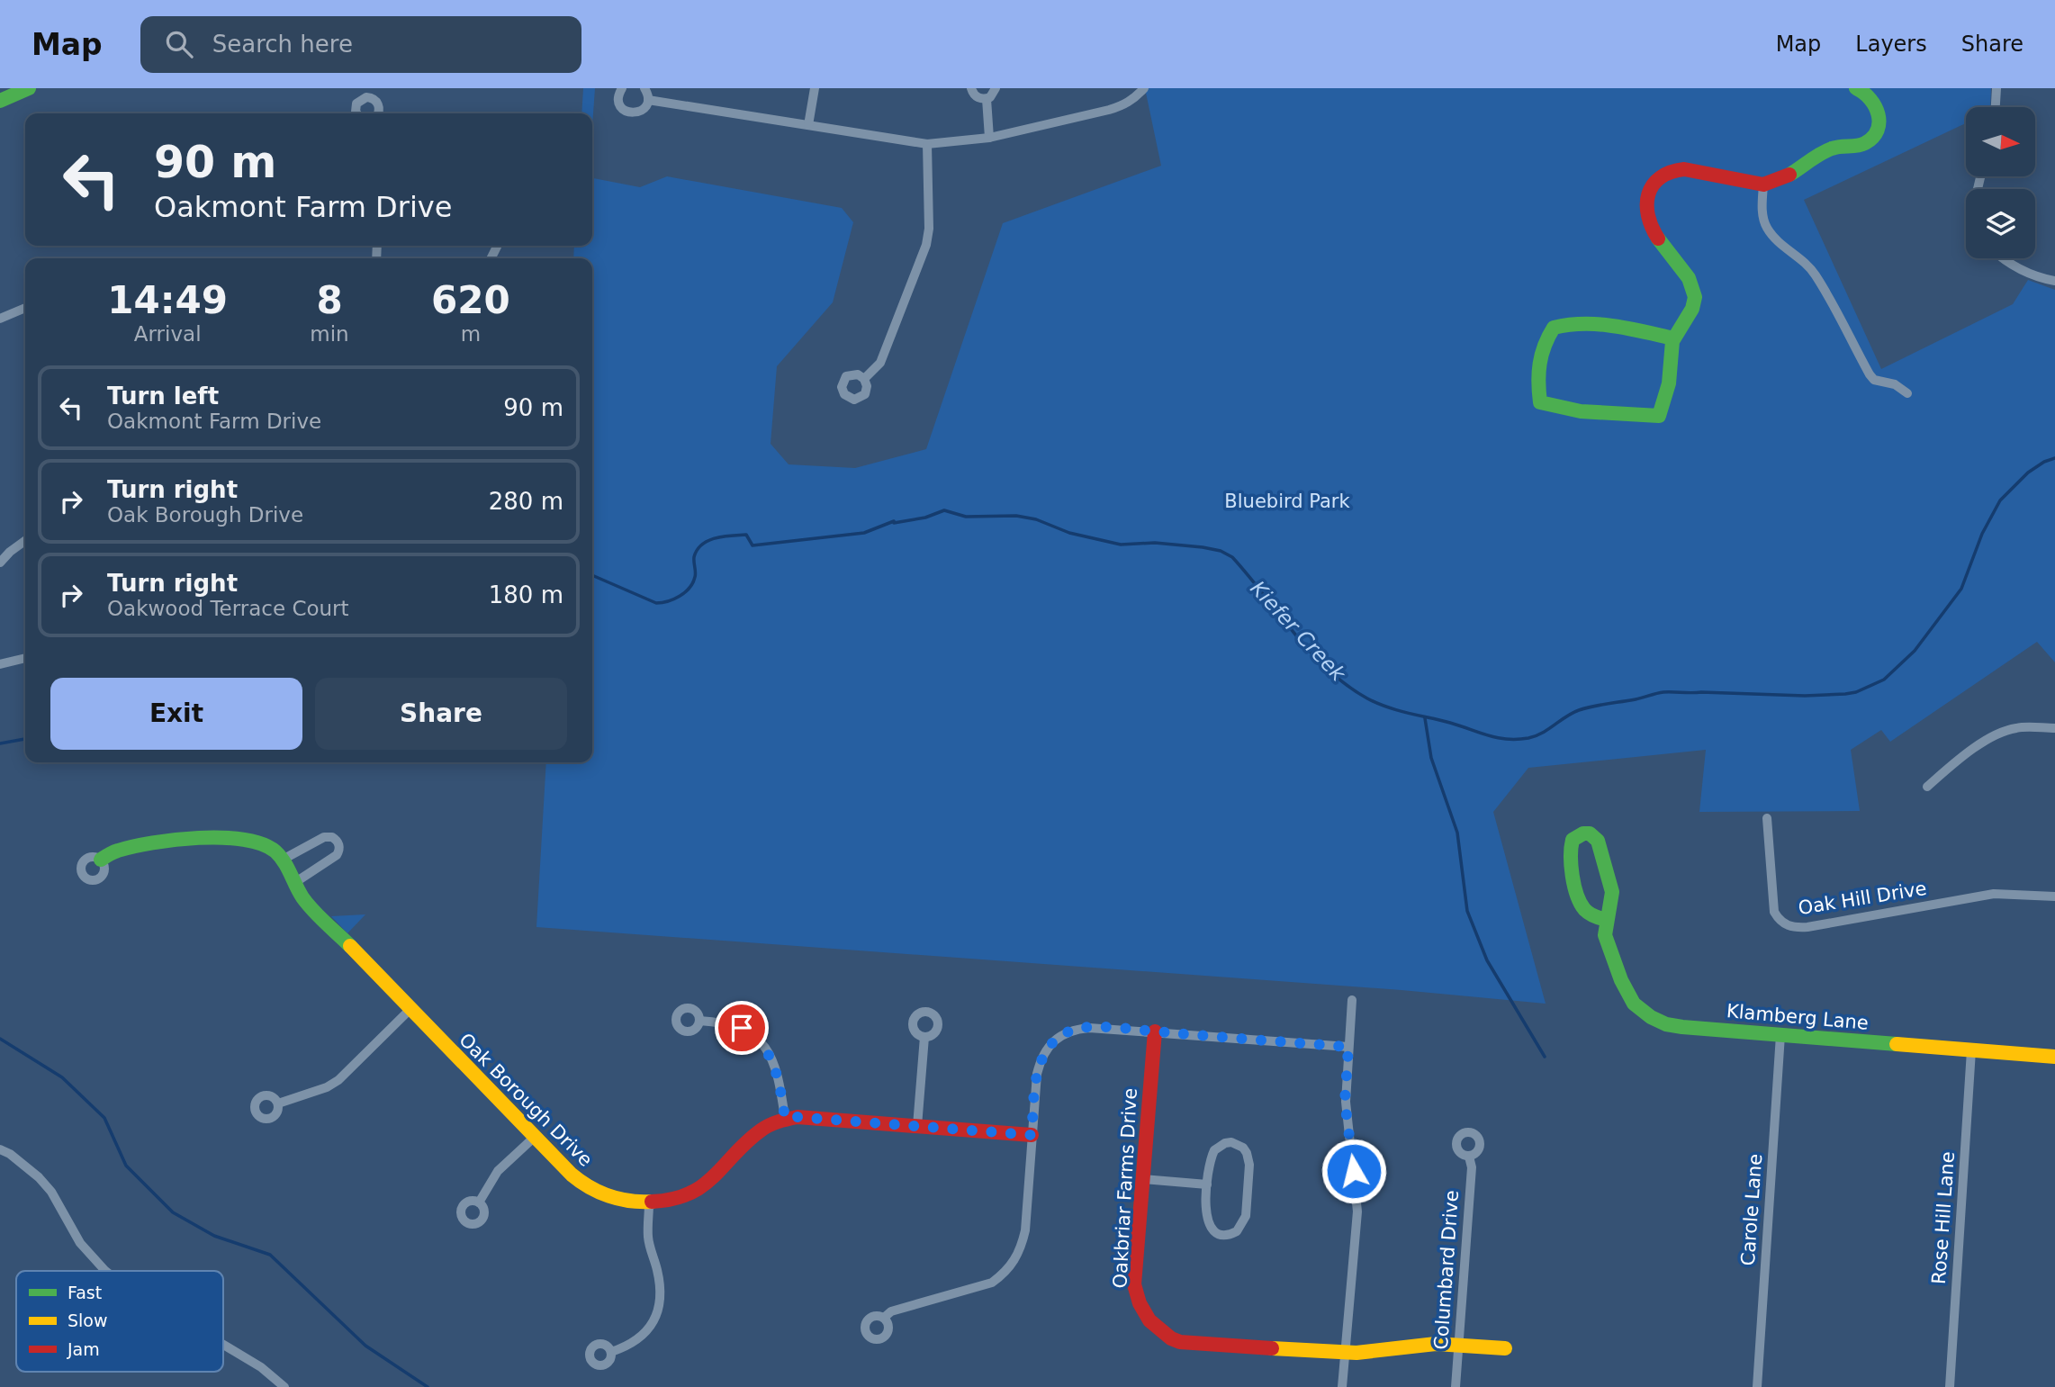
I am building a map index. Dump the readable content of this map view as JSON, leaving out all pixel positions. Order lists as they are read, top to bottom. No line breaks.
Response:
{"streets":{"street":["Oak Hill Drive","Klamberg Lane","Oak Borough Drive","Oakbriar Farms Drive","Carole Lane","Rose Hill Lane","Columbard Drive"]},"crossings":[["Klamberg Lane","Carole Lane"],["Klamberg Lane","Rose Hill Lane"],["Oakbriar Farms Drive","Columbard Drive"]],"water":["Kiefer Creek"],"parks":["Bluebird Park"],"legend":["Fast","Slow","Jam"],"north":"right","page":{"header":"Map","search":"Search here","nav":["Map","Layers","Share"],"turn":["90 m","Oakmont Farm Drive"],"eta":["14:49","Arrival","8","min","620","m"],"list":[{"name":"Turn left","note":"Oakmont Farm Drive","value":"90 m"},{"name":"Turn right","note":"Oak Borough Drive","value":"280 m"},{"name":"Turn right","note":"Oakwood Terrace Court","value":"180 m"}],"buttons":["Exit","Share"]}}
